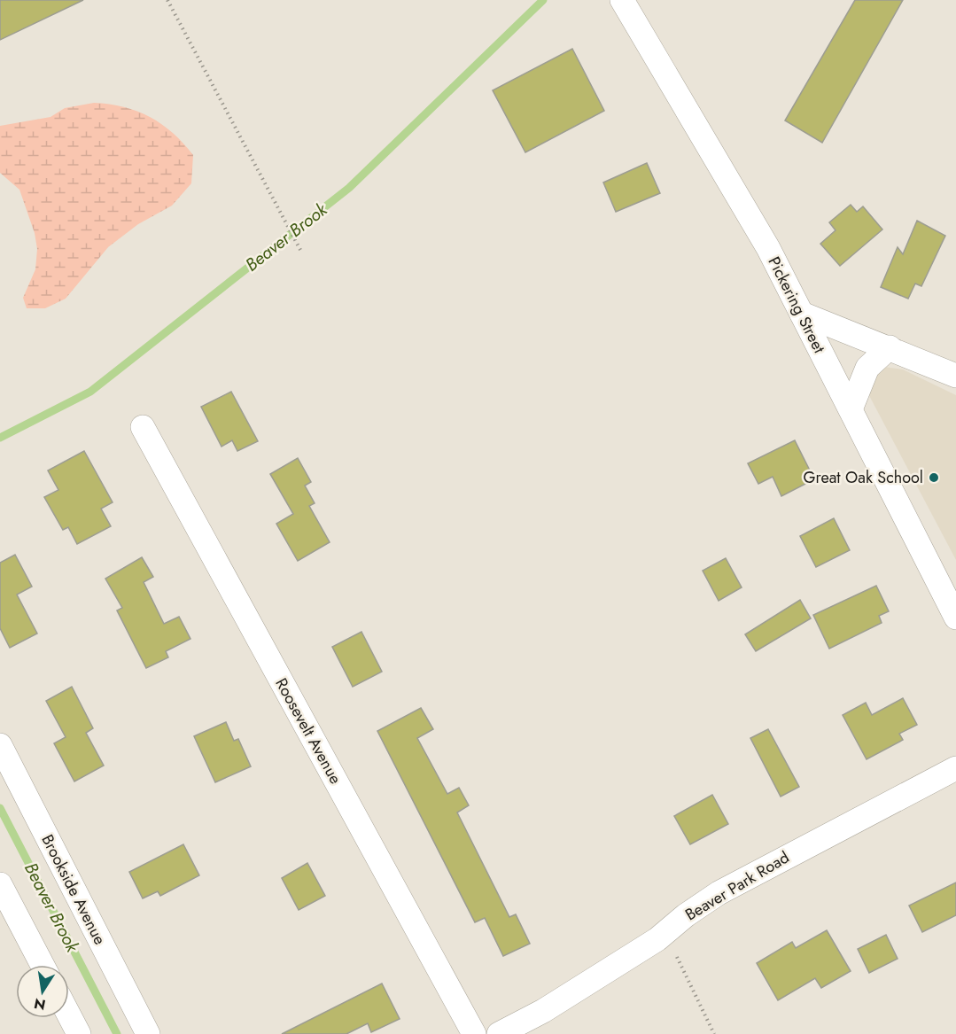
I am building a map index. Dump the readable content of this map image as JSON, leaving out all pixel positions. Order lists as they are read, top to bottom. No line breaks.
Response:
{"streets":{"street":["Pickering Street","Roosevelt Avenue","Beaver Park Road","Brookside Avenue"]},"water":["Beaver Brook"],"places":["Great Oak School"],"north":"bottom"}
